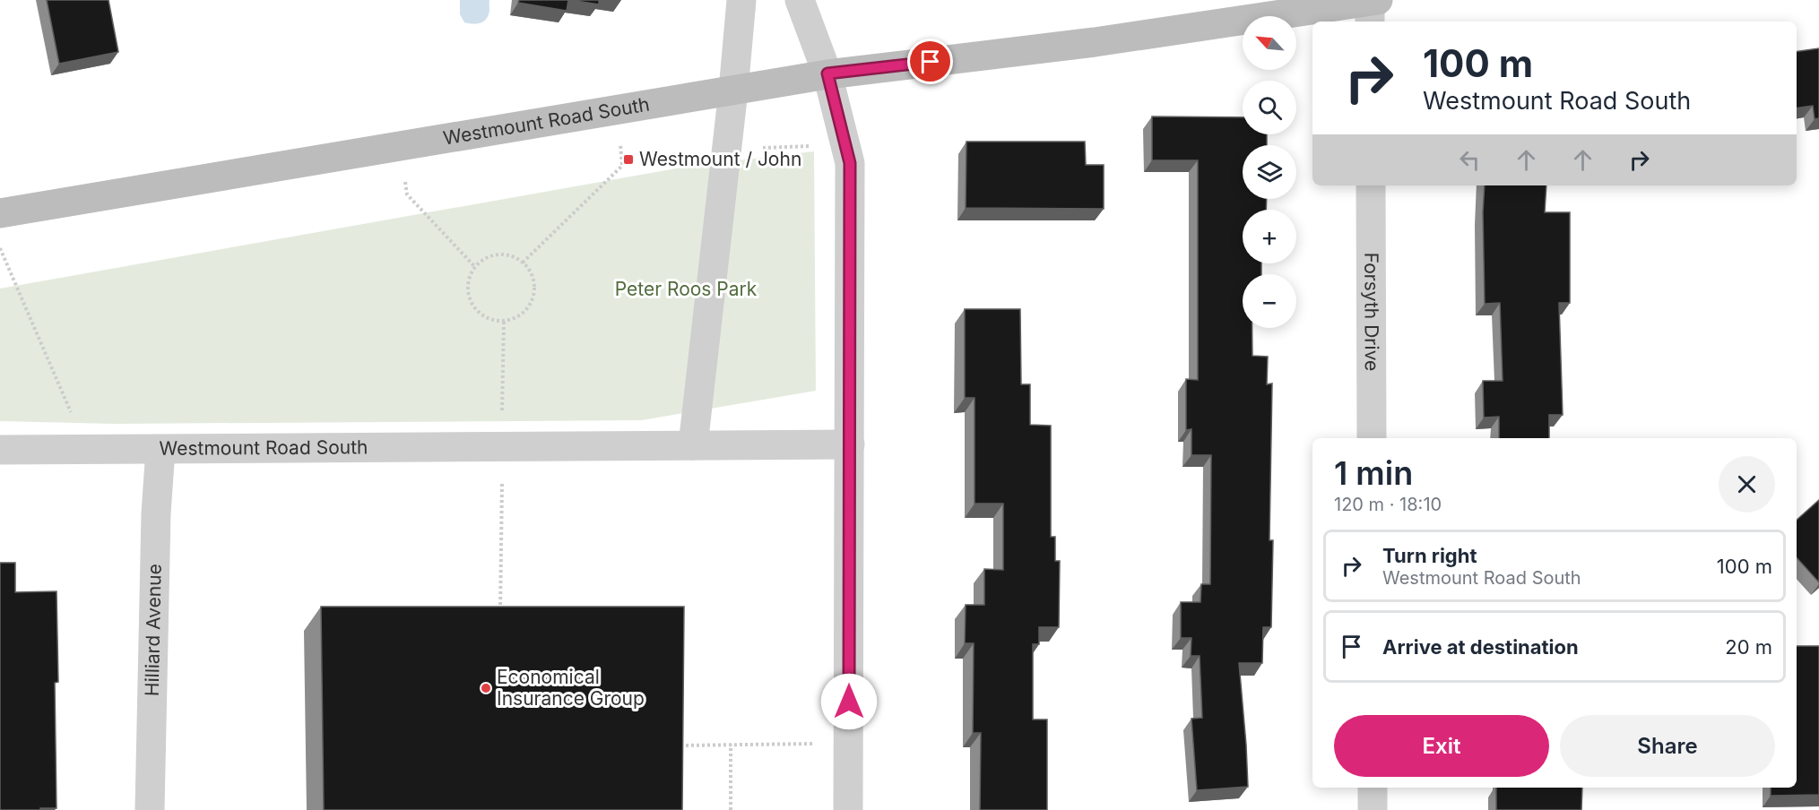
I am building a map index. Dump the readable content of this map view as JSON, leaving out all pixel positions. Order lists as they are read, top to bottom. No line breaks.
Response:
{"streets":{"main road":["Westmount Road South"],"street":["Forsyth Drive","Hilliard Avenue"]},"crossings":[["Westmount Road South","Hilliard Avenue"]],"parks":["Peter Roos Park"],"places":{"transit":["Westmount / John"],"other":["Economical Insurance Group"]},"north":"top left","page":{"map_buttons":["+","−"],"turn":["100 m","Westmount Road South"],"heading":["1 min","120 m · 18:10"],"list":[{"name":"Turn right","note":"Westmount Road South","value":"100 m"},{"name":"Arrive at destination","value":"20 m"}],"buttons":["Exit","Share"]}}
